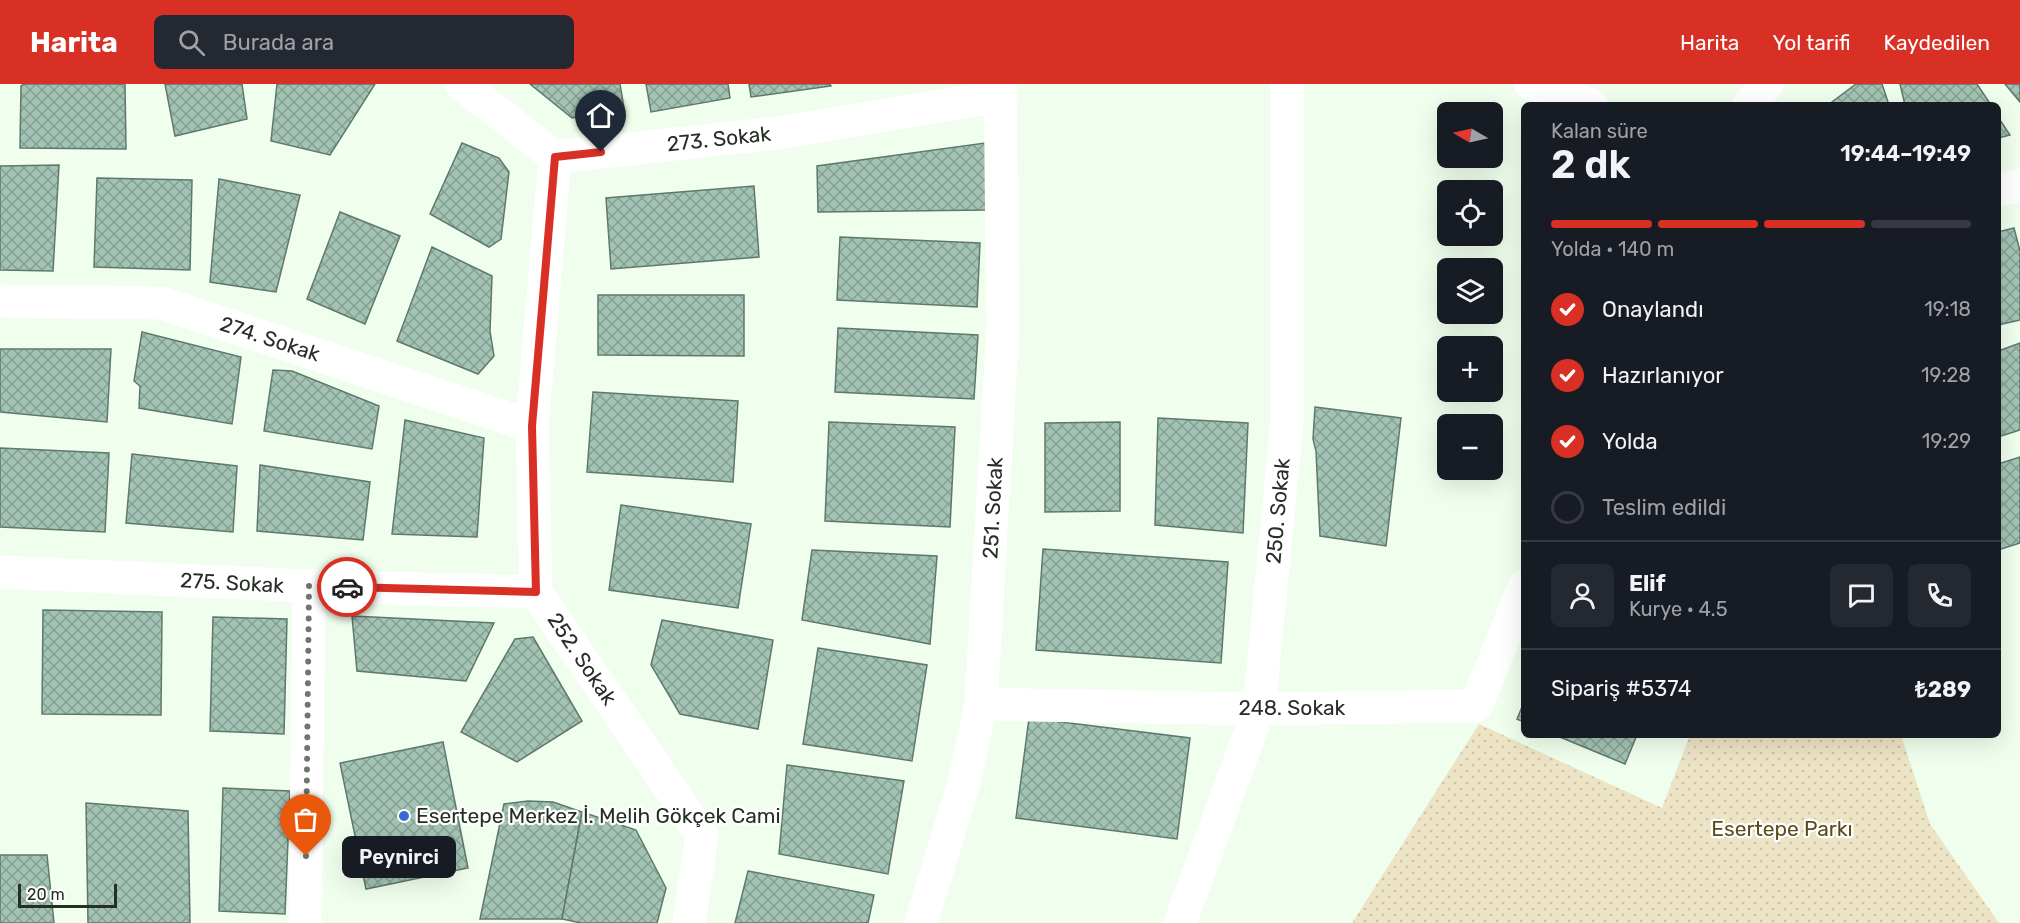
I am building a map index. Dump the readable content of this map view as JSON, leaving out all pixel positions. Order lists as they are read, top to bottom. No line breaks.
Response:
{"streets":{"street":["273. Sokak","274. Sokak","251. Sokak","250. Sokak","275. Sokak","252. Sokak","248. Sokak"]},"crossings":[["273. Sokak","251. Sokak"],["273. Sokak","252. Sokak"],["274. Sokak","252. Sokak"],["251. Sokak","248. Sokak"],["250. Sokak","248. Sokak"],["275. Sokak","252. Sokak"]],"parks":["Esertepe Parkı"],"places":["Esertepe Merkez İ. Melih Gökçek Cami","Peynirci"],"scale_bar":"20 m","north":"left","page":{"header":"Harita","search":"Burada ara","nav":["Harita","Yol tarifi","Kaydedilen"],"map_buttons":["+","−"],"heading":["2 dk","Kalan süre","19:44–19:49"],"panel":["Elif","Kurye · 4.5","Sipariş #5374","₺289"],"bar":"Yolda · 140 m","list":[["Onaylandı","19:18"],["Hazırlanıyor","19:28"],["Yolda","19:29"],"Teslim edildi"],"bubble":"Peynirci","scale":"20 m"}}
